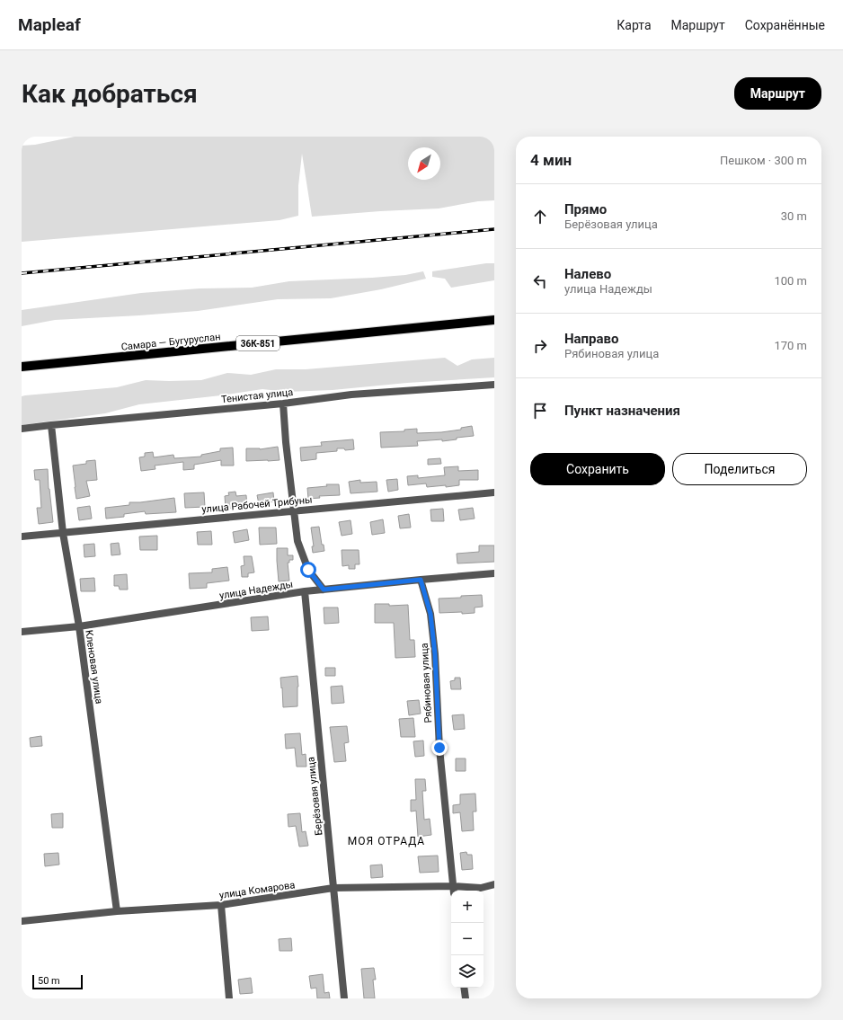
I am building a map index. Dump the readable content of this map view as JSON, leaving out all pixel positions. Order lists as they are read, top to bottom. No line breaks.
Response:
{"streets":{"main road":["Самара — Бугуруслан","36К-851"],"street":["Тенистая улица","улица Рабочей Трибуны","улица Надежды","Кленовая улица","Рябиновая улица","Берёзовая улица","улица Комарова"]},"crossings":[["Тенистая улица","Кленовая улица"],["улица Рабочей Трибуны","Кленовая улица"],["улица Надежды","Кленовая улица"],["улица Надежды","Рябиновая улица"],["улица Надежды","Берёзовая улица"],["Кленовая улица","улица Комарова"],["Рябиновая улица","улица Комарова"],["Берёзовая улица","улица Комарова"]],"districts":["МОЯ ОТРАДА"],"scale_bar":"50 m","north":"bottom left","page":{"header":"Mapleaf","nav":["Карта","Маршрут","Сохранённые"],"buttons":["Маршрут",["Сохранить","Поделиться"]],"title":"Как добраться","heading":["4 мин","Пешком · 300 m"],"list":[["Прямо","Берёзовая улица","30 m"],["Налево","улица Надежды","100 m"],["Направо","Рябиновая улица","170 m"],"Пункт назначения"],"map_buttons":["+","−"],"scale":"50 m"}}
